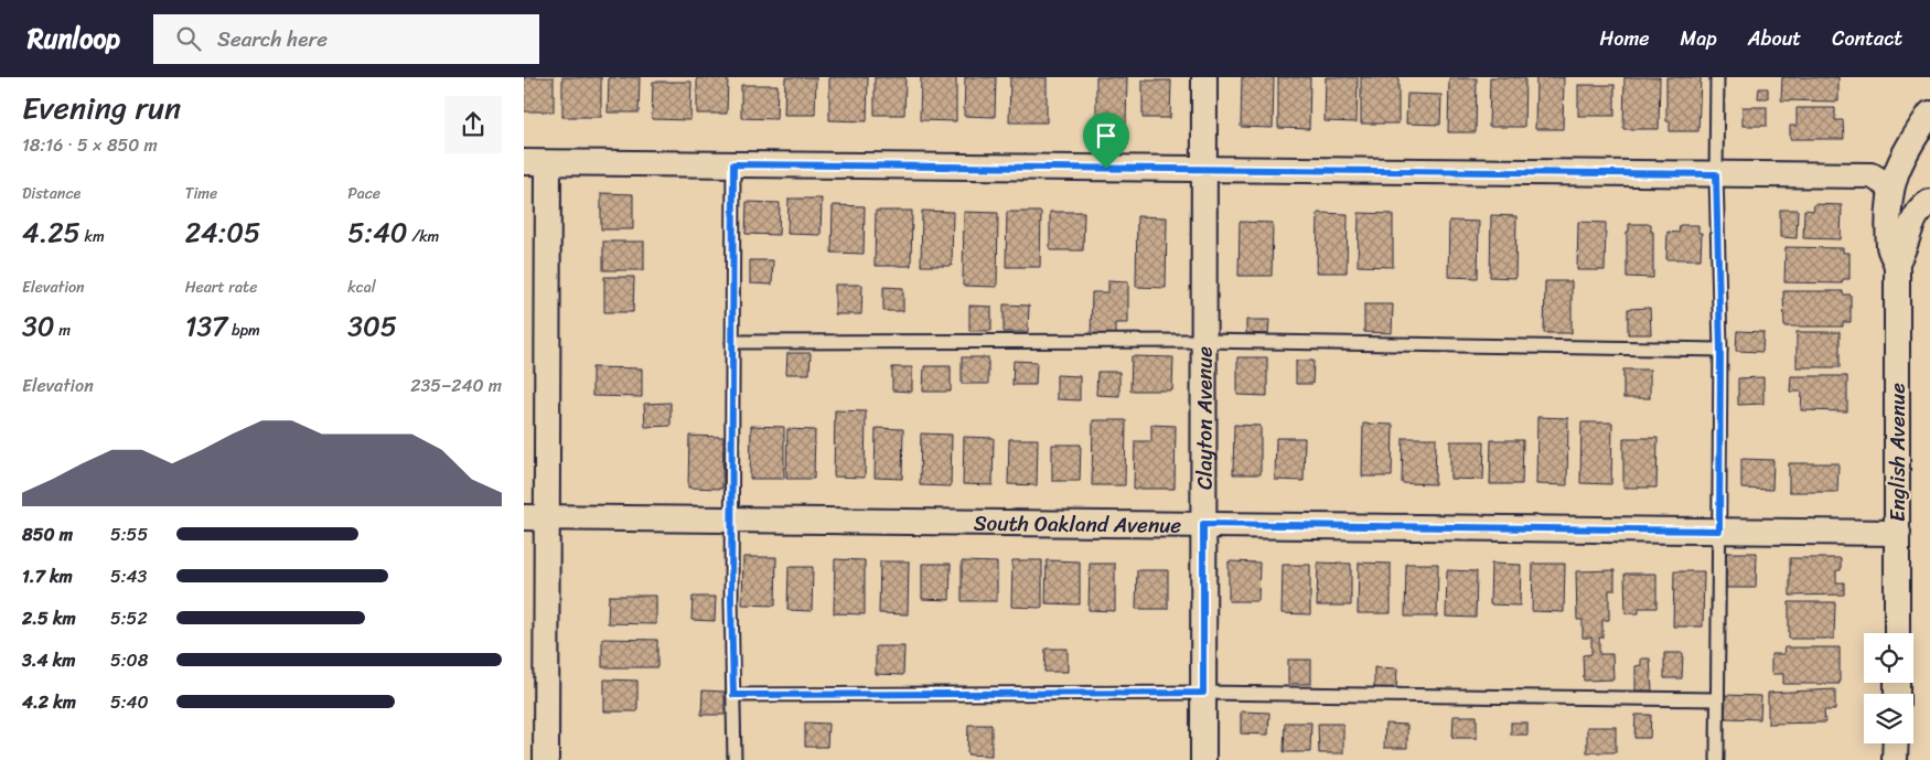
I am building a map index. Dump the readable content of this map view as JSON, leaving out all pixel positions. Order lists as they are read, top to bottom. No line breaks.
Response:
{"streets":{"street":["Clayton Avenue","English Avenue","South Oakland Avenue"]},"crossings":[["Clayton Avenue","South Oakland Avenue"],["English Avenue","South Oakland Avenue"]],"page":{"header":"Runloop","search":"Search here","nav":["Home","Map","About","Contact"],"heading":["Evening run","18:16 · 5 × 850 m"],"stats":[["Distance","4.25 km"],["Time","24:05"],["Pace","5:40 /km"],["Elevation","30 m"],["Heart rate","137 bpm"],["kcal","305"]],"chart":["Elevation","235–240 m"],"list":[{"name":"850 m","note":"5:55"},{"name":"1.7 km","note":"5:43"},{"name":"2.5 km","note":"5:52"},{"name":"3.4 km","note":"5:08"},{"name":"4.2 km","note":"5:40"}]}}
